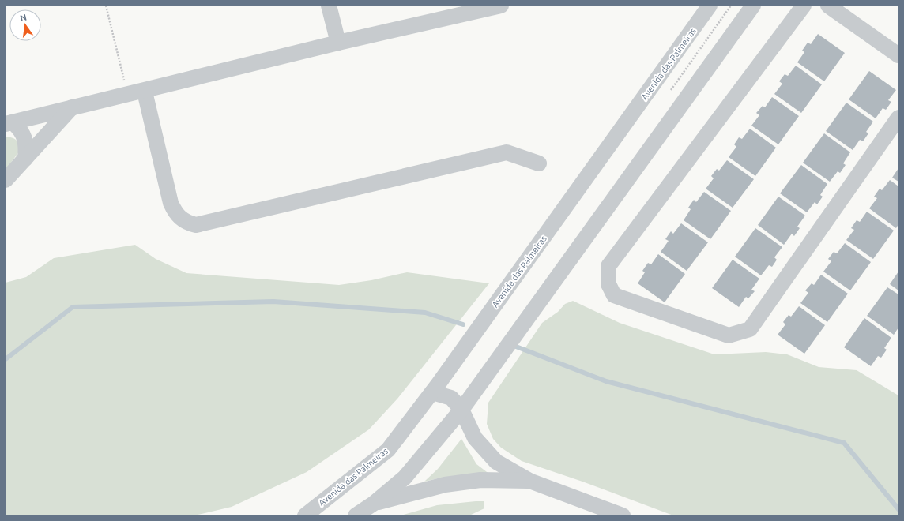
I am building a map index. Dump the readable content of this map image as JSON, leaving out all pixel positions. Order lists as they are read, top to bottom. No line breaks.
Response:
{"streets":{"street":["Avenida das Palmeiras"]},"north":"top"}
